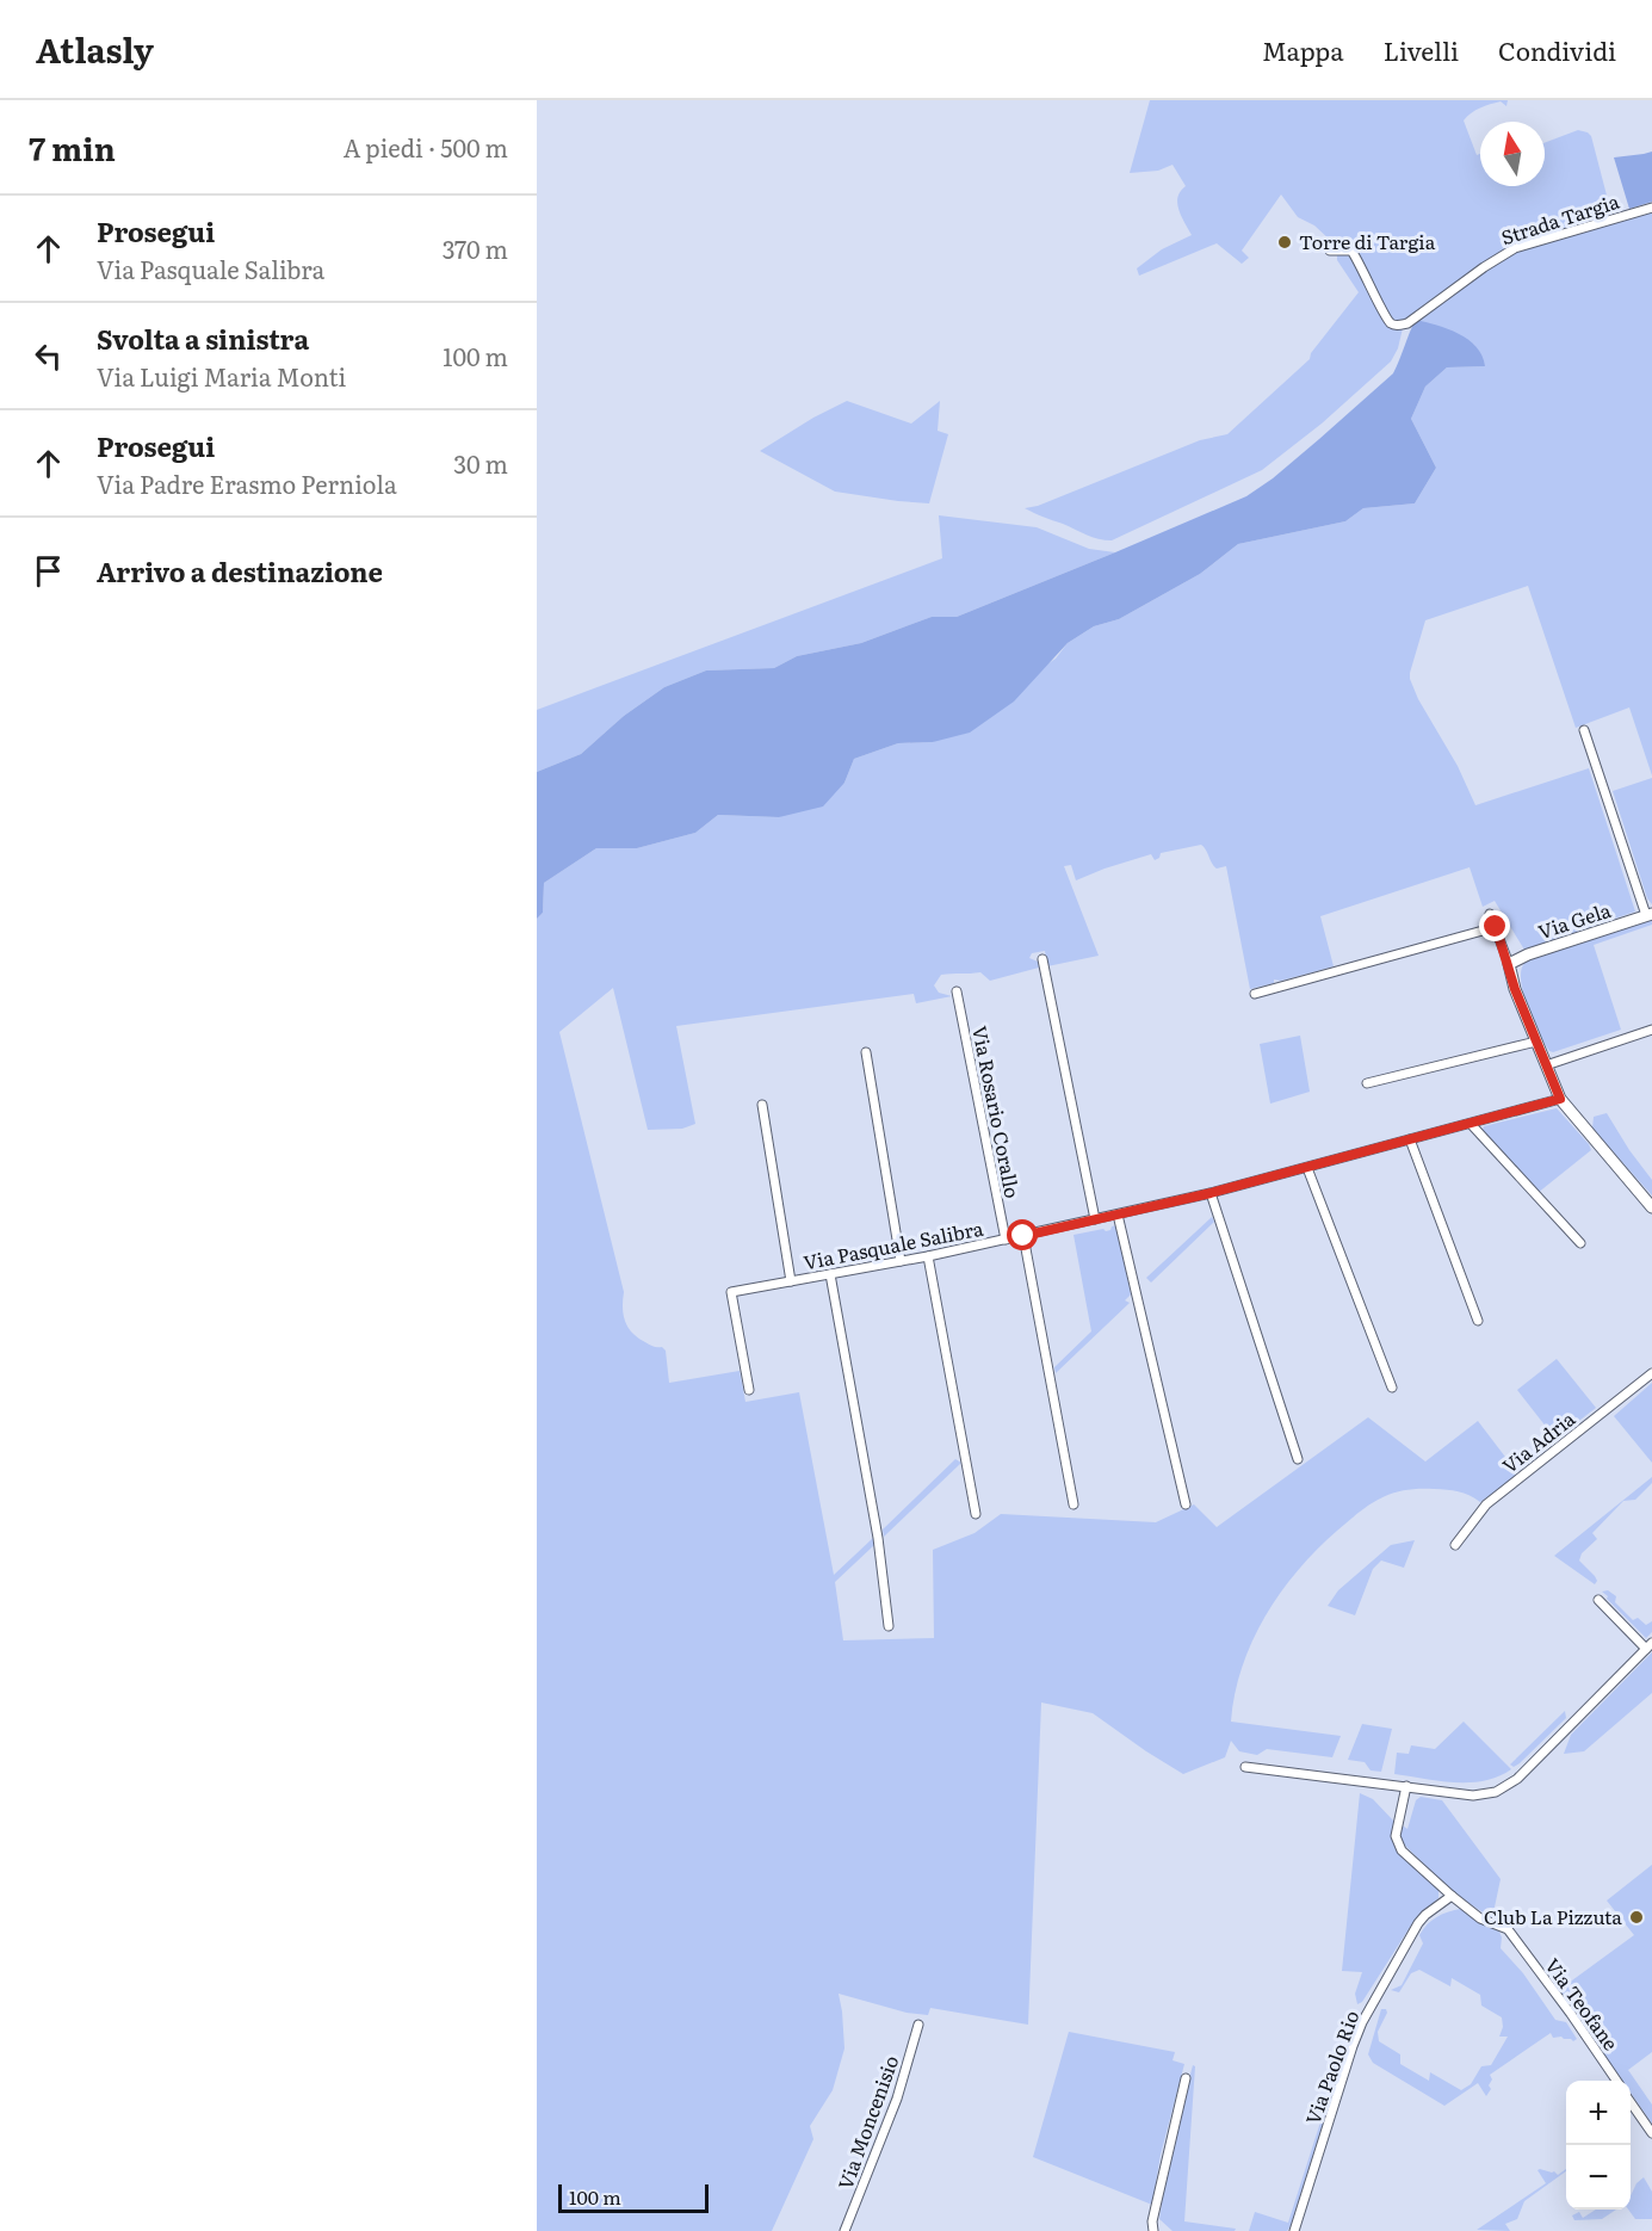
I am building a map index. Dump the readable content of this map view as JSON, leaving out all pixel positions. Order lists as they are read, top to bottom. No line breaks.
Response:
{"streets":{"street":["Strada Targia","Via Gela","Via Rosario Corallo","Via Pasquale Salibra","Via Adria","Via Teofane","Via Paolo Rio","Via Moncenisio"]},"crossings":[["Via Rosario Corallo","Via Pasquale Salibra"],["Via Teofane","Via Paolo Rio"]],"places":["Torre di Targia","Club La Pizzuta"],"scale_bar":"100 m","north":"top","page":{"header":"Atlasly","nav":["Mappa","Livelli","Condividi"],"heading":["7 min","A piedi · 500 m"],"list":[["Prosegui","Via Pasquale Salibra","370 m"],["Svolta a sinistra","Via Luigi Maria Monti","100 m"],["Prosegui","Via Padre Erasmo Perniola","30 m"],"Arrivo a destinazione"],"map_buttons":["+","−"],"scale":"100 m"}}
